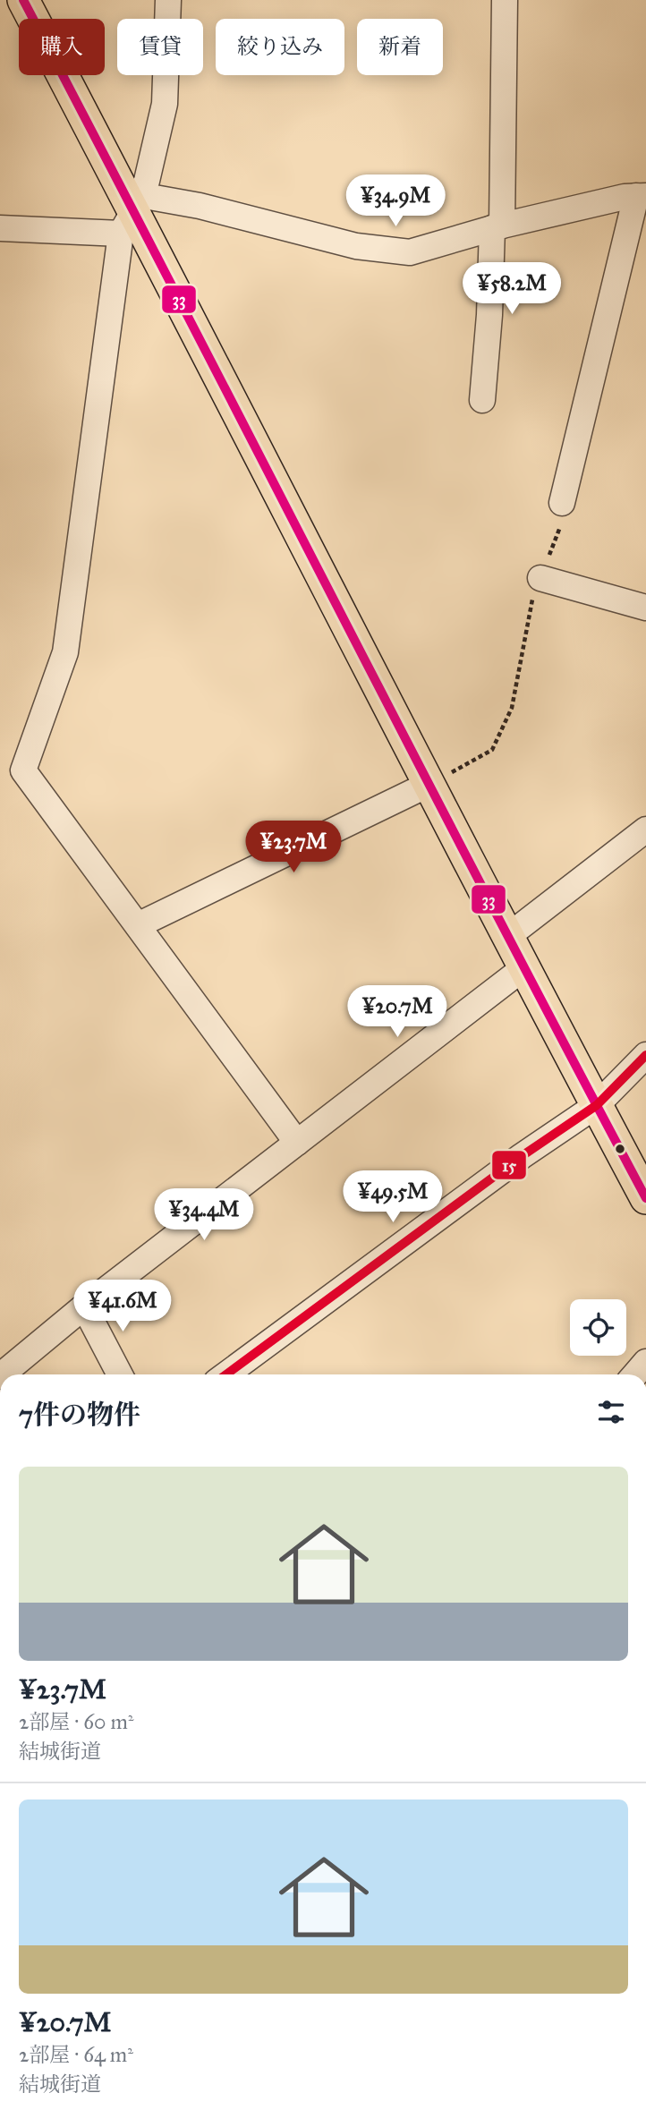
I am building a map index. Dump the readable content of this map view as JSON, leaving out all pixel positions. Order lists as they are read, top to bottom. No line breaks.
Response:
{"lines":["transit line 33","transit line 15"],"page":{"chip":["購入","賃貸","絞り込み","新着"],"price":["¥34.9M","¥58.2M","¥23.7M","¥20.7M","¥49.5M","¥34.4M","¥41.6M"],"heading":"7件の物件","list":[{"name":"¥23.7M","note":"2部屋 · 60 m² · 結城街道"},{"name":"¥20.7M","note":"2部屋 · 64 m² · 結城街道"}]}}
